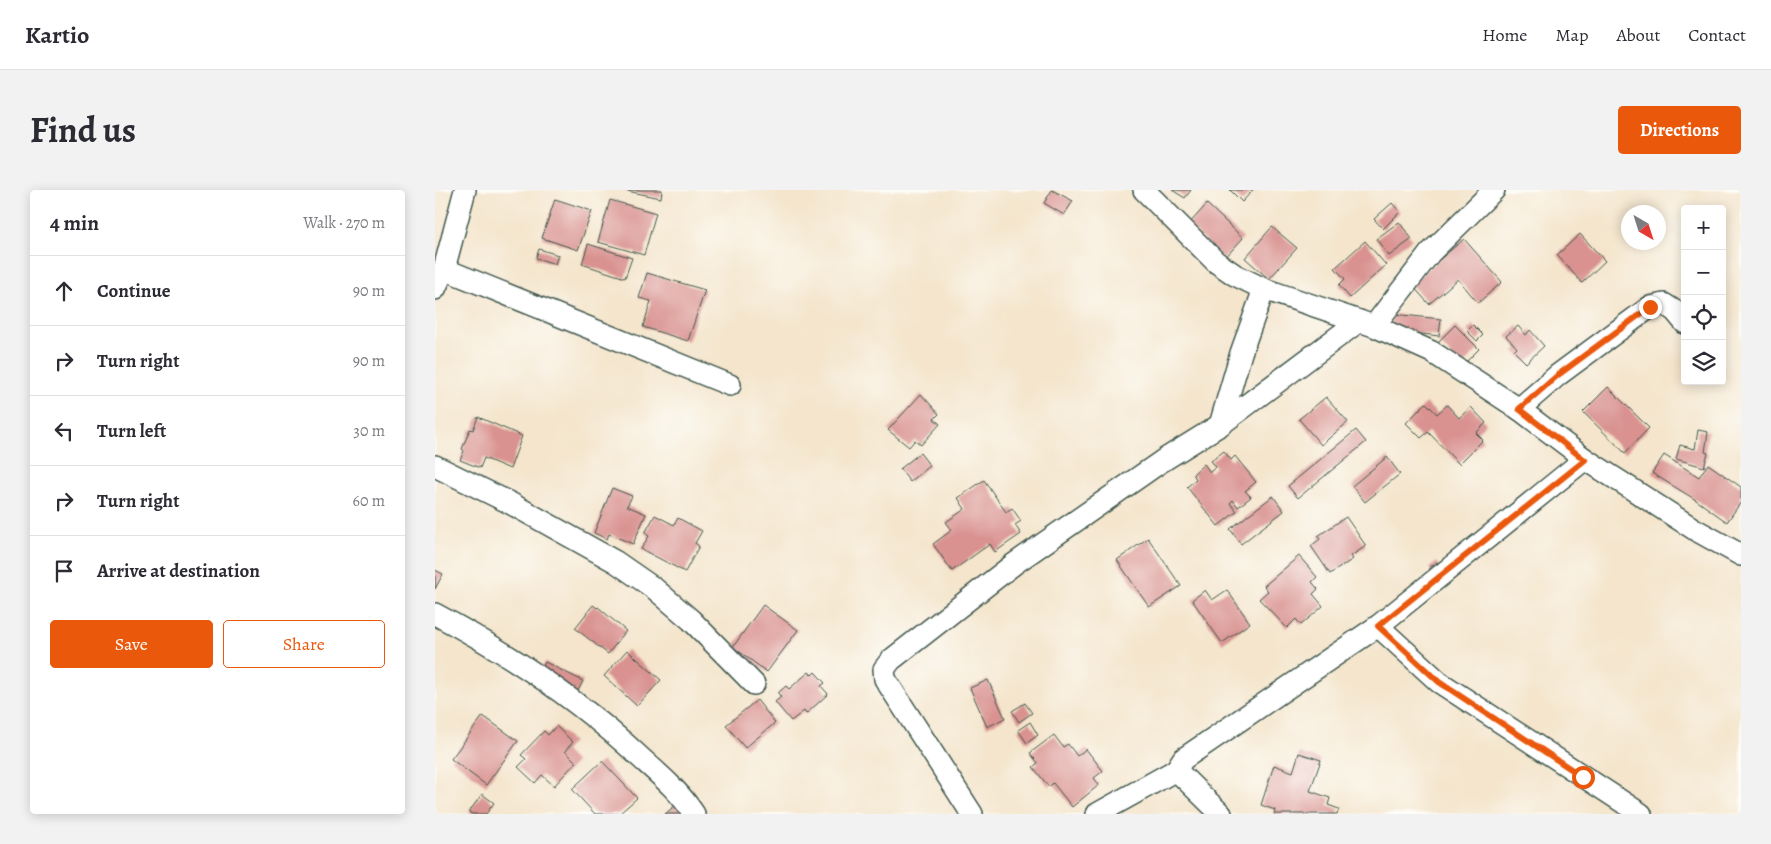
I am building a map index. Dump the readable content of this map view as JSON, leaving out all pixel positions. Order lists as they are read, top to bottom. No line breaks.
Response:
{"north":"bottom right","page":{"header":"Kartio","nav":["Home","Map","About","Contact"],"title":"Find us","buttons":["Directions",["Save","Share"]],"heading":["4 min","Walk · 270 m"],"map_buttons":["+","−"],"list":[["Continue","90 m"],["Turn right","90 m"],["Turn left","30 m"],["Turn right","60 m"],"Arrive at destination"]}}
